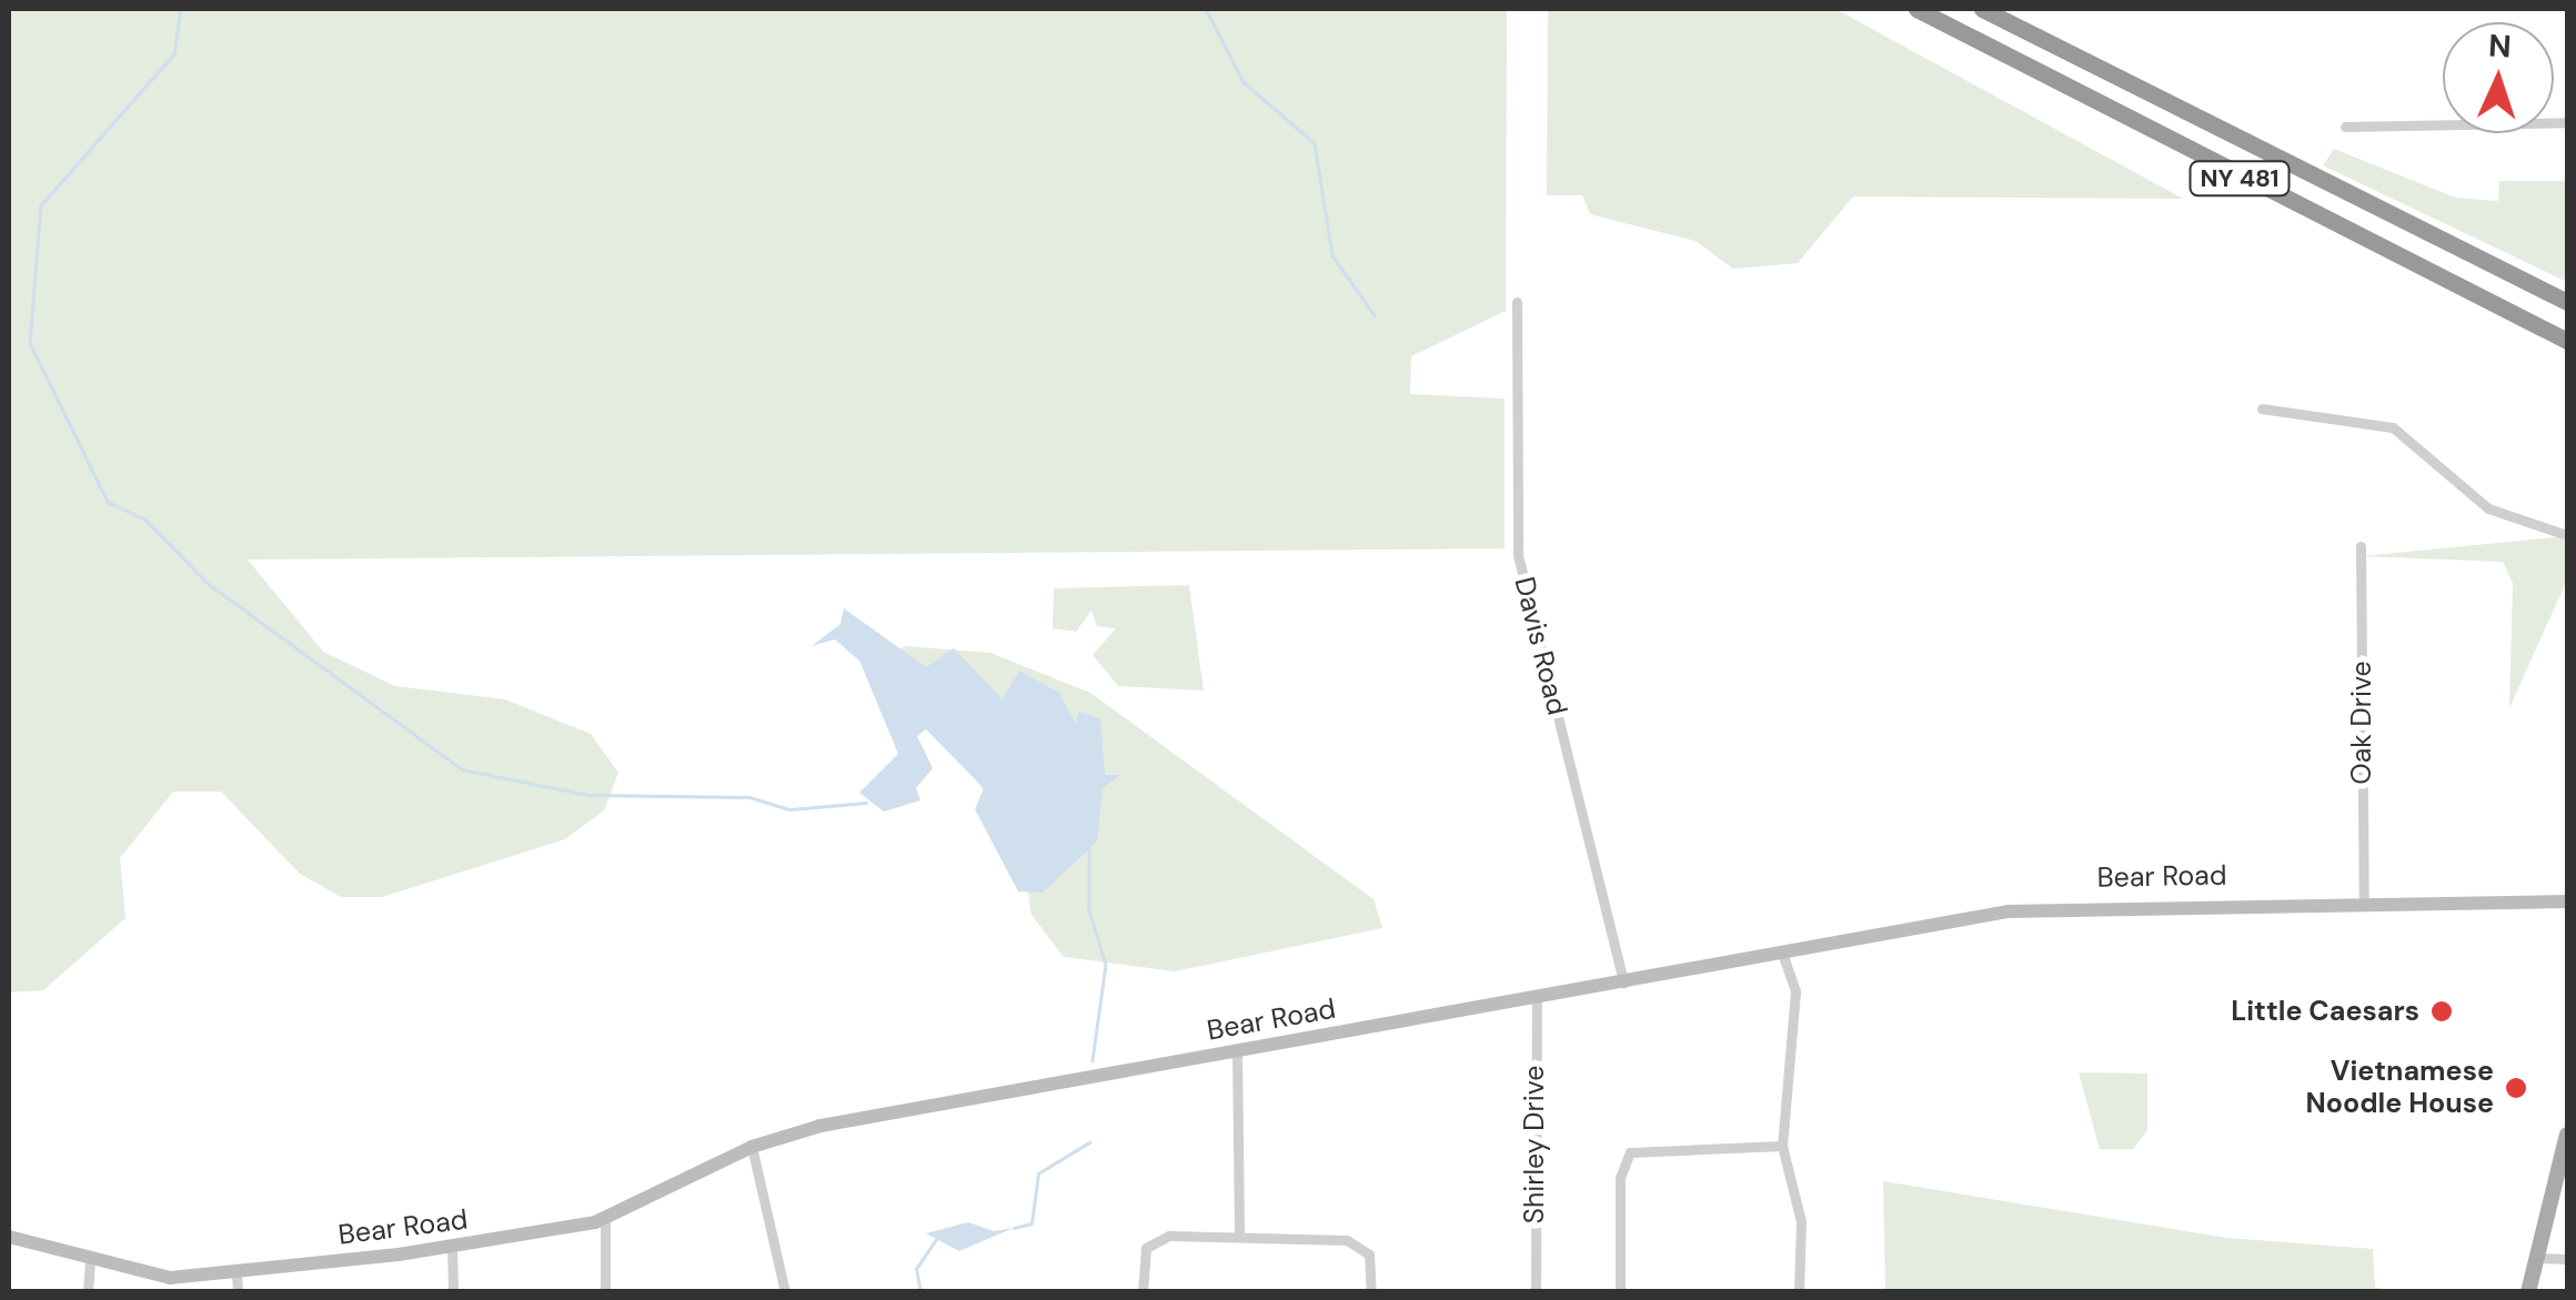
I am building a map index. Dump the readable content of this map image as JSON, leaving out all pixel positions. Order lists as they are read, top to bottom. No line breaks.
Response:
{"streets":{"highway":["NY 481"],"main road":["Bear Road"],"street":["Davis Road","Oak Drive","Shirley Drive"]},"crossings":[["Davis Road","Bear Road"],["Oak Drive","Bear Road"],["Bear Road","Shirley Drive"]],"places":["Little Caesars","Vietnamese Noodle House"],"north":"top"}
